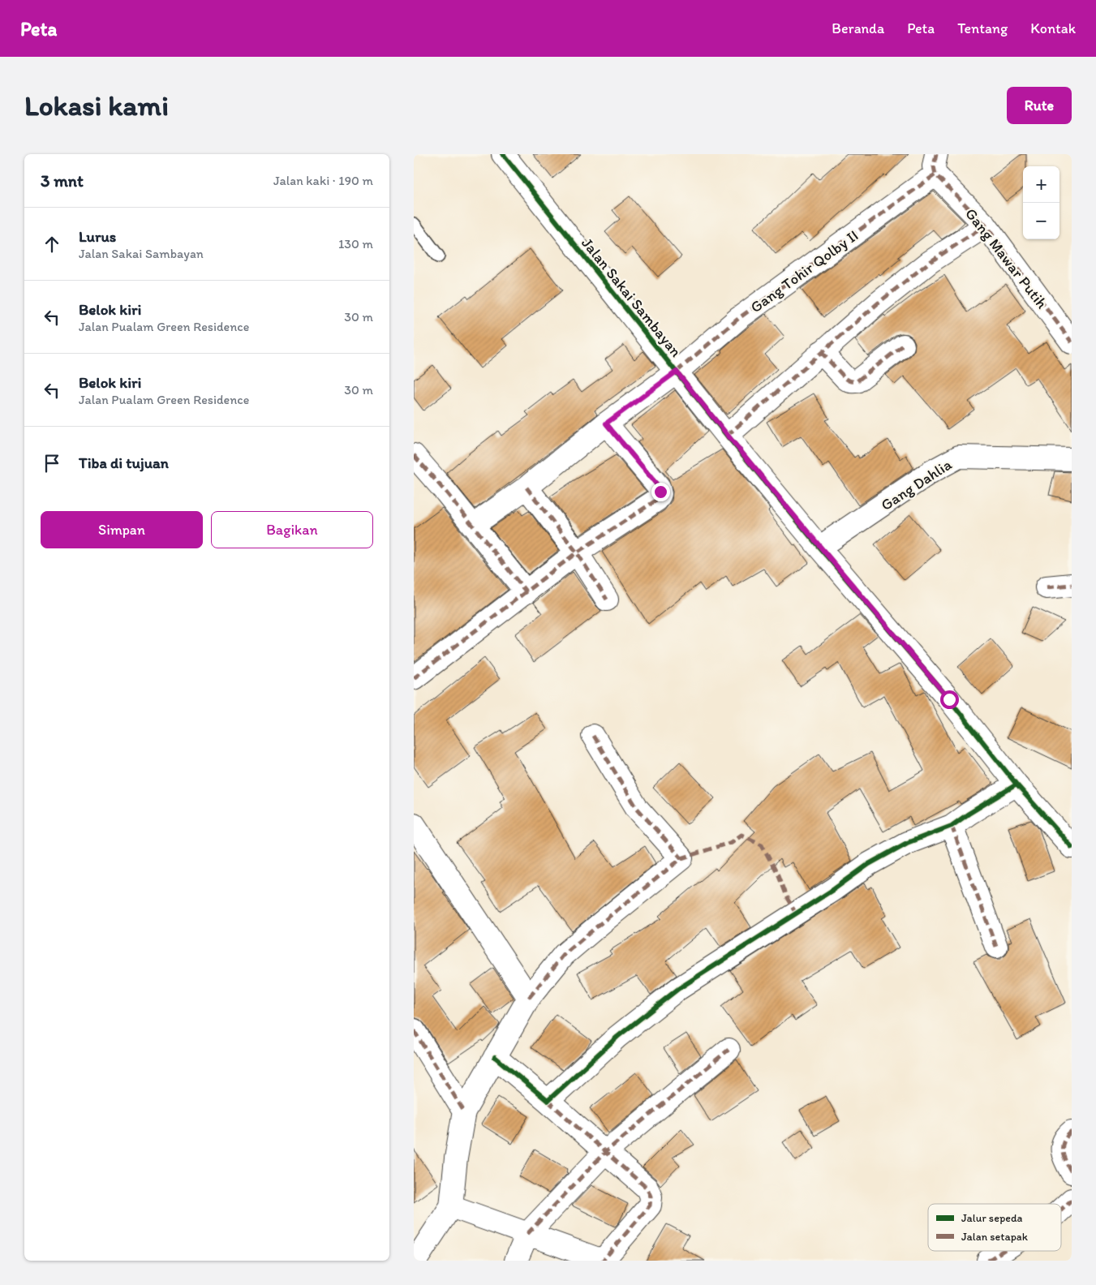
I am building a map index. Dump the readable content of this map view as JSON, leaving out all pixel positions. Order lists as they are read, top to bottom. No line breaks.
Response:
{"streets":{"street":["Gang Mawar Putih","Gang Tohir Qolby II","Jalan Sakai Sambayan","Gang Dahlia"]},"crossings":[["Gang Mawar Putih","Gang Tohir Qolby II"],["Gang Tohir Qolby II","Jalan Sakai Sambayan"],["Jalan Sakai Sambayan","Gang Dahlia"]],"legend":["Jalur sepeda","Jalan setapak"],"page":{"header":"Peta","nav":["Beranda","Peta","Tentang","Kontak"],"buttons":["Rute",["Simpan","Bagikan"]],"title":"Lokasi kami","heading":["3 mnt","Jalan kaki · 190 m"],"map_buttons":["+","−"],"list":[["Lurus","Jalan Sakai Sambayan","130 m"],["Belok kiri","Jalan Pualam Green Residence","30 m"],["Belok kiri","Jalan Pualam Green Residence","30 m"],"Tiba di tujuan"]}}
